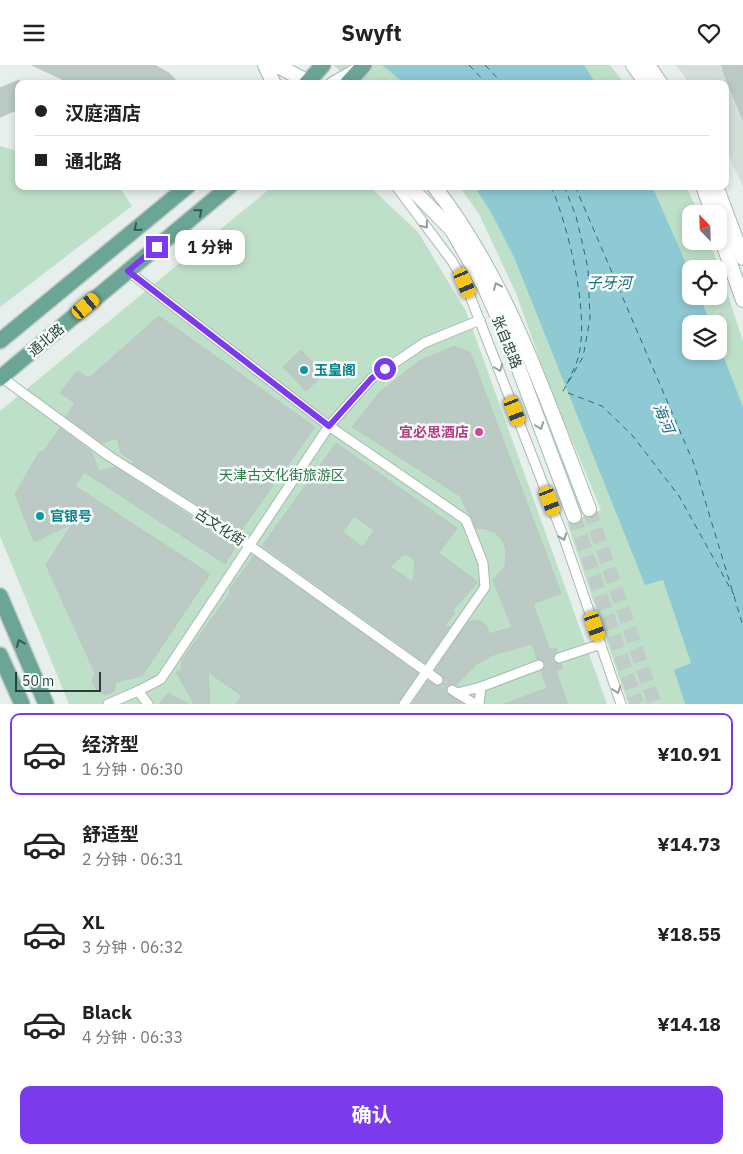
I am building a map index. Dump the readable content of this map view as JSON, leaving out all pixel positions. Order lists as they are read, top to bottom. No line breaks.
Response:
{"streets":{"main road":["通北路"],"street":["张自忠路","古文化街"]},"crossings":[["通北路","古文化街"]],"water":["子牙河","海河"],"parks":["天津古文化街旅游区"],"places":["玉皇阁","宜必思酒店","官银号"],"scale_bar":"50 m","north":"top left","page":{"header":"Swyft","banner":["汉庭酒店","通北路"],"bubble":"1 分钟","scale":"50 m","list":[{"name":"经济型","note":"1 分钟 · 06:30","value":"¥10.91"},{"name":"舒适型","note":"2 分钟 · 06:31","value":"¥14.73"},{"name":"XL","note":"3 分钟 · 06:32","value":"¥18.55"},{"name":"Black","note":"4 分钟 · 06:33","value":"¥14.18"}],"buttons":"确认"}}
